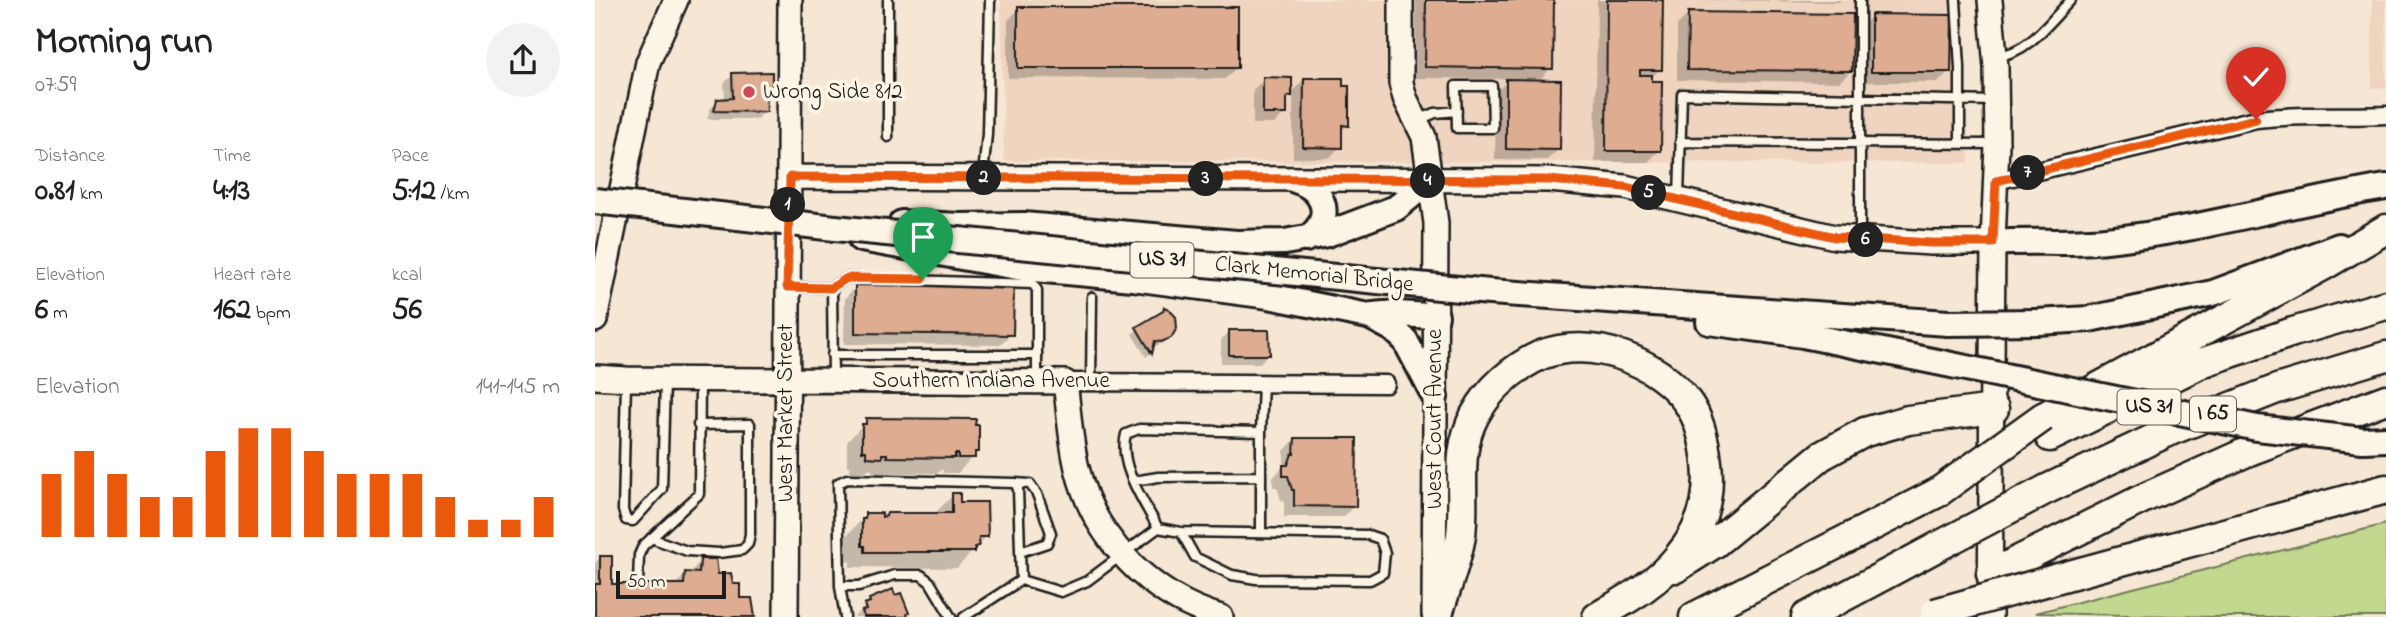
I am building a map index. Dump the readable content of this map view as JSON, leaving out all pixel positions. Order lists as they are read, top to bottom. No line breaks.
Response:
{"streets":{"highway":["I 65"],"main road":["US 31","Clark Memorial Bridge"],"street":["Southern Indiana Avenue","West Market Street","West Court Avenue"]},"crossings":[["US 31","Clark Memorial Bridge"],["Southern Indiana Avenue","West Market Street"]],"places":["Wrong Side 812"],"scale_bar":"50 m","page":{"heading":["Morning run","07:59"],"stats":[["Distance","0.81 km"],["Time","4:13"],["Pace","5:12 /km"],["Elevation","6 m"],["Heart rate","162 bpm"],["kcal","56"]],"pins":["7","2","3","4","5","1","6"],"chart":["Elevation","141–145 m"],"scale":"50 m"}}
